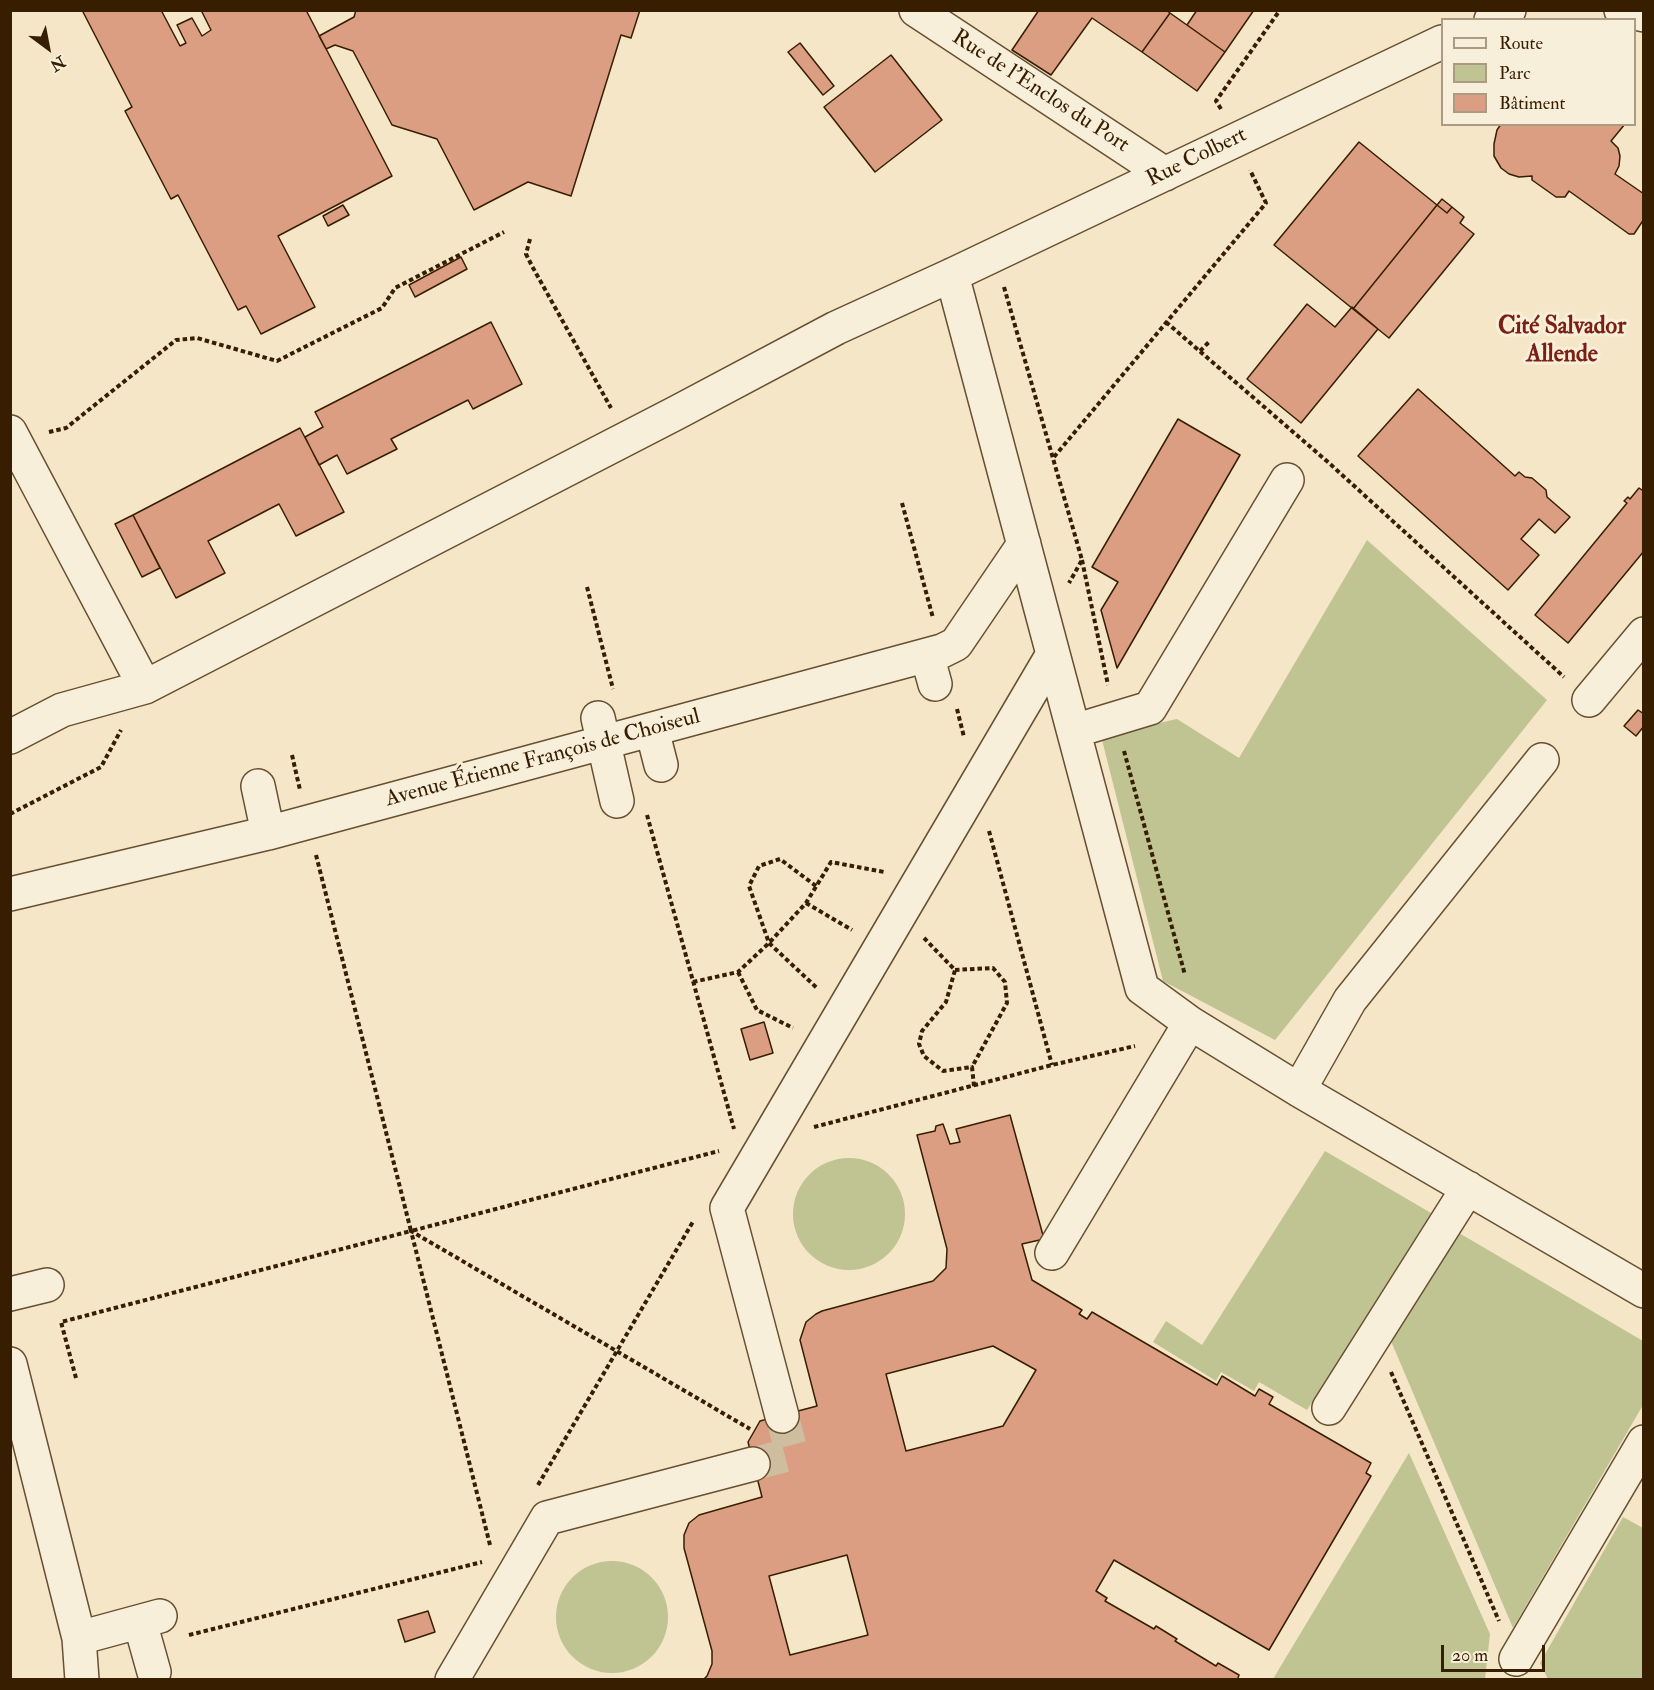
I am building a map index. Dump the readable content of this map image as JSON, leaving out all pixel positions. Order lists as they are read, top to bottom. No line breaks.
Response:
{"streets":{"street":["Rue de l'Enclos du Port","Rue Colbert","Avenue Étienne François de Choiseul"]},"crossings":[["Rue de l'Enclos du Port","Rue Colbert"]],"districts":["Cité Salvador Allende"],"legend":["Route","Parc","Bâtiment"],"scale_bar":"20 m","north":"bottom right"}
